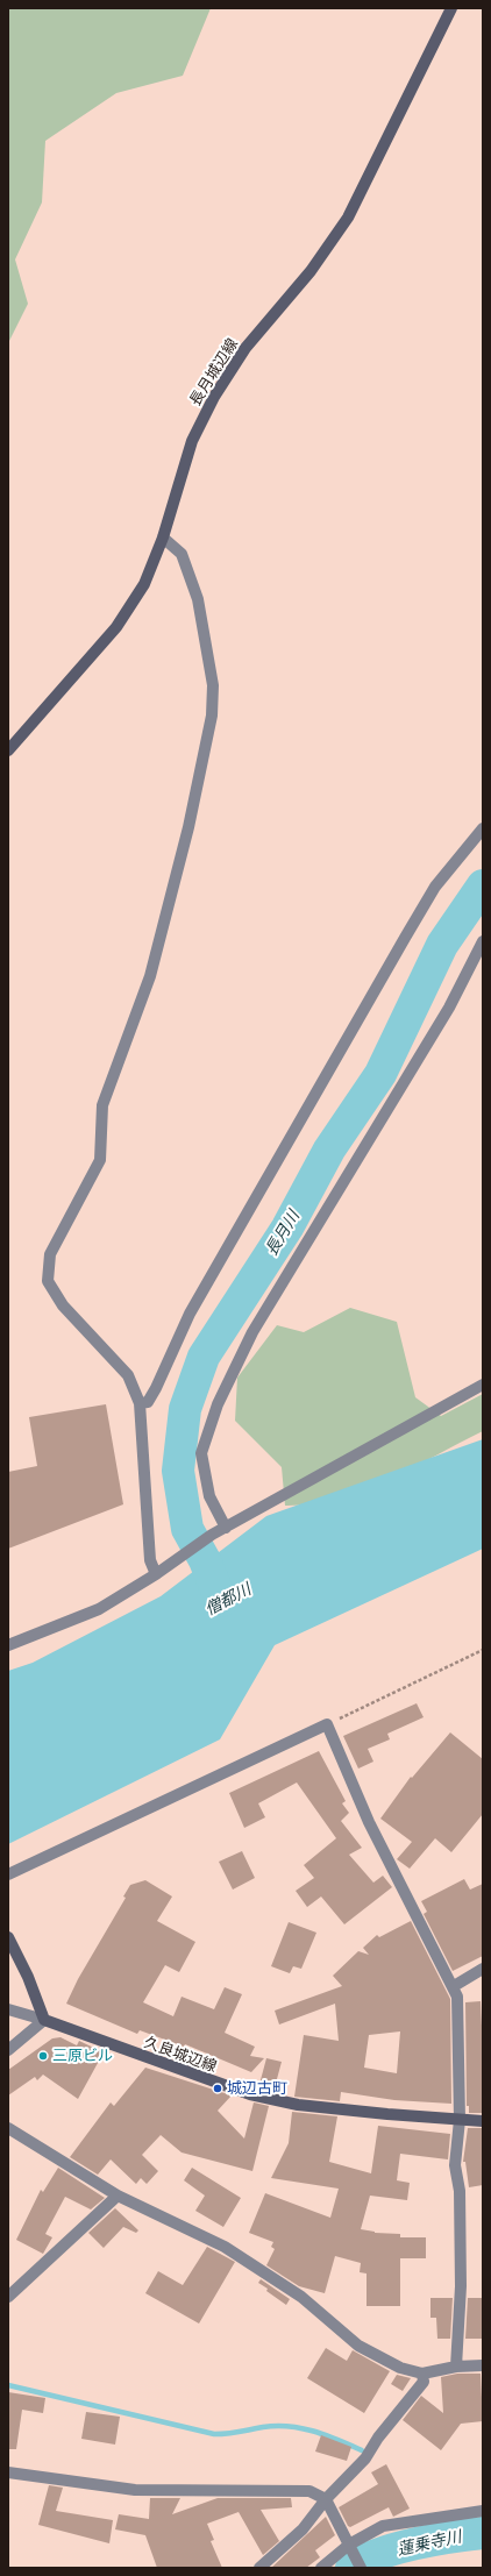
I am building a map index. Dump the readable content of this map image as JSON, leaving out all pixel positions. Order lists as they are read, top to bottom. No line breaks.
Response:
{"streets":{"main road":["長月城辺線","久良城辺線"]},"water":["長月川","僧都川","蓮乗寺川"],"places":["三原ビル","城辺古町"]}
